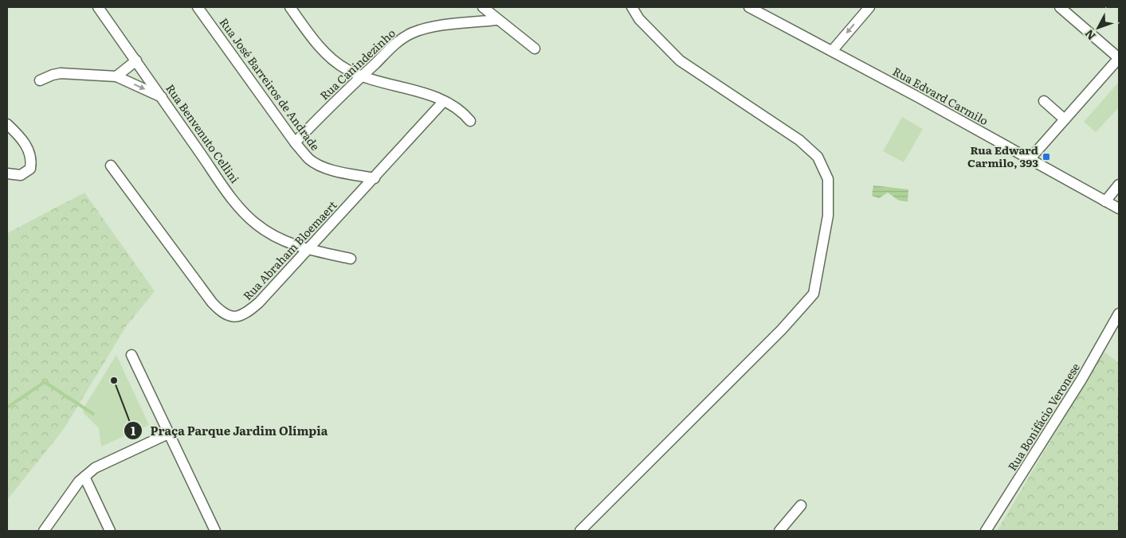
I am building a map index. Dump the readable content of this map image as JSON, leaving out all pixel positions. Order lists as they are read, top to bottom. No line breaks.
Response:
{"streets":{"street":["Rua Canindezinho","Rua José Barreiros de Andrade","Rua Edvard Carmilo","Rua Benvenuto Cellini","Rua Abraham Bloemaert","Rua Bonifácio Veronese"]},"crossings":[["Rua Canindezinho","Rua José Barreiros de Andrade"],["Rua José Barreiros de Andrade","Rua Abraham Bloemaert"],["Rua Benvenuto Cellini","Rua Abraham Bloemaert"]],"places":{"transit":["Rua Edward Carmilo, 393"],"other":["Praça Parque Jardim Olímpia"]},"north":"bottom left"}
